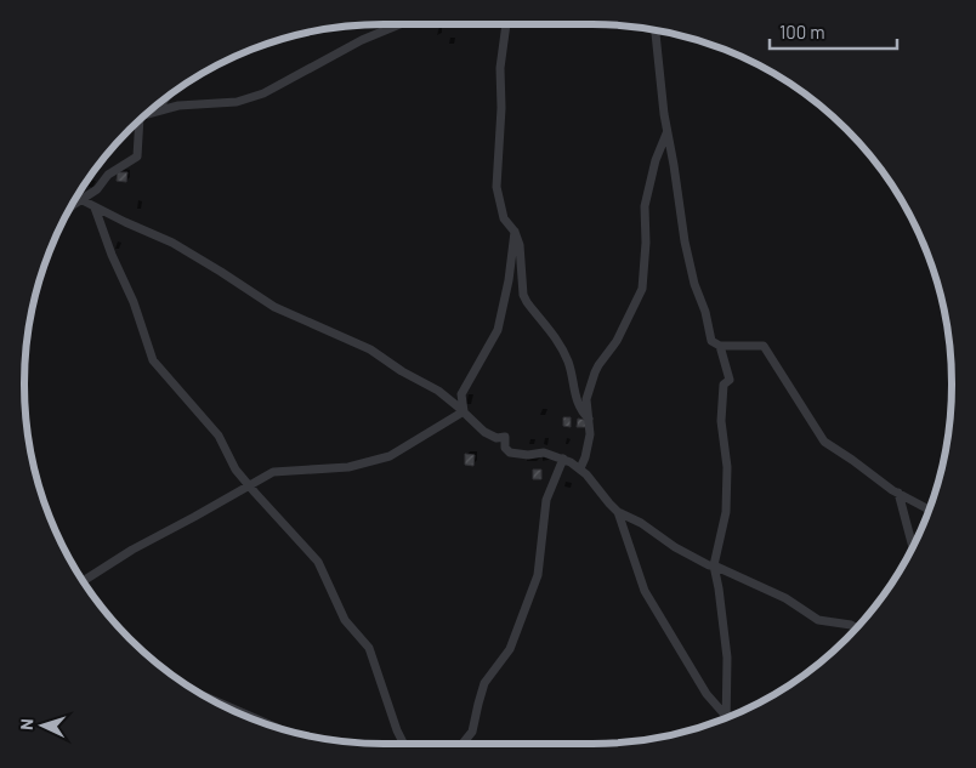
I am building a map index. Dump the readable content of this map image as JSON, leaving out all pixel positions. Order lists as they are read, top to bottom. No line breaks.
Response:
{"scale_bar":"100 m","north":"left"}
